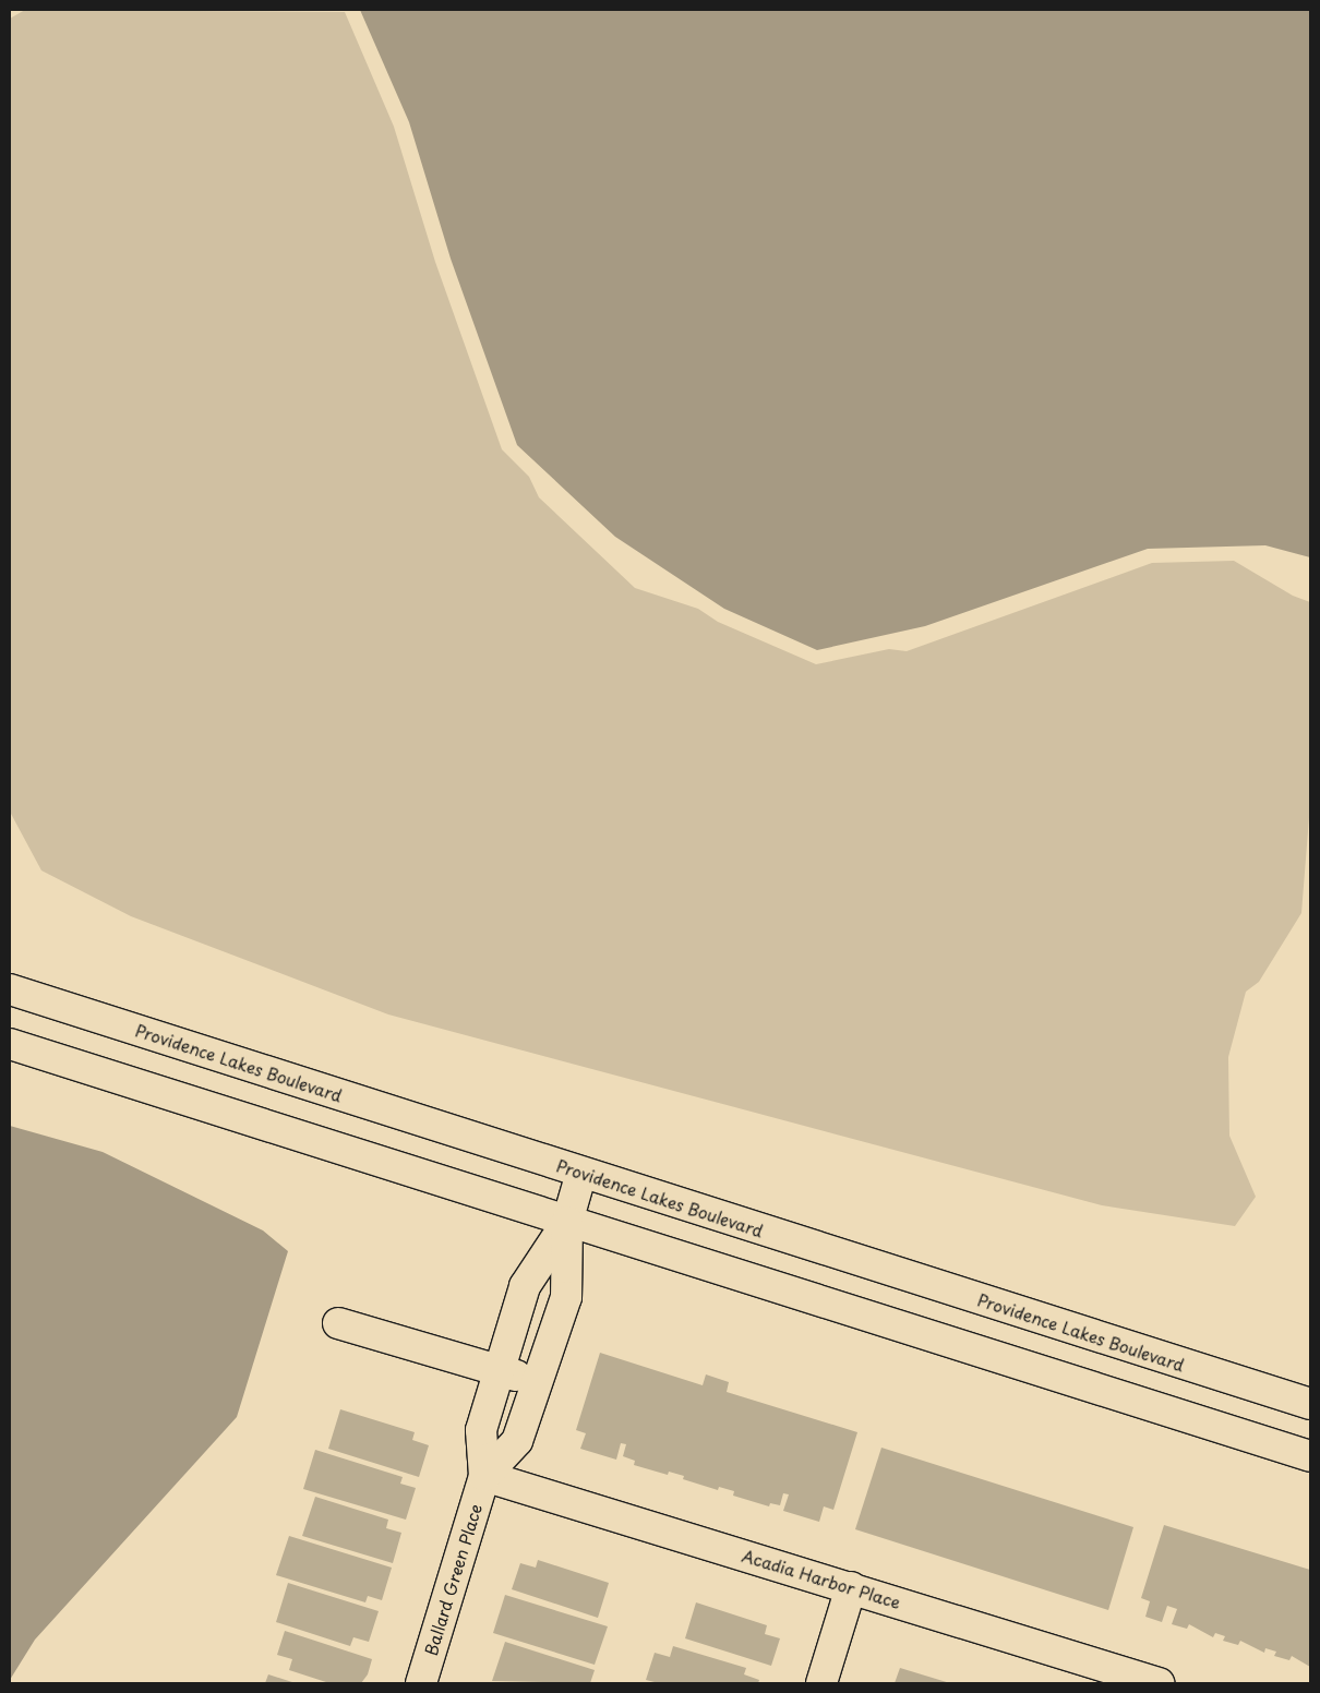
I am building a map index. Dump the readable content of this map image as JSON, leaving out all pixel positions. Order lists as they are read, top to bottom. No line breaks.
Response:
{"streets":{"street":["Providence Lakes Boulevard","Acadia Harbor Place","Ballard Green Place"]},"crossings":[["Acadia Harbor Place","Ballard Green Place"]]}
